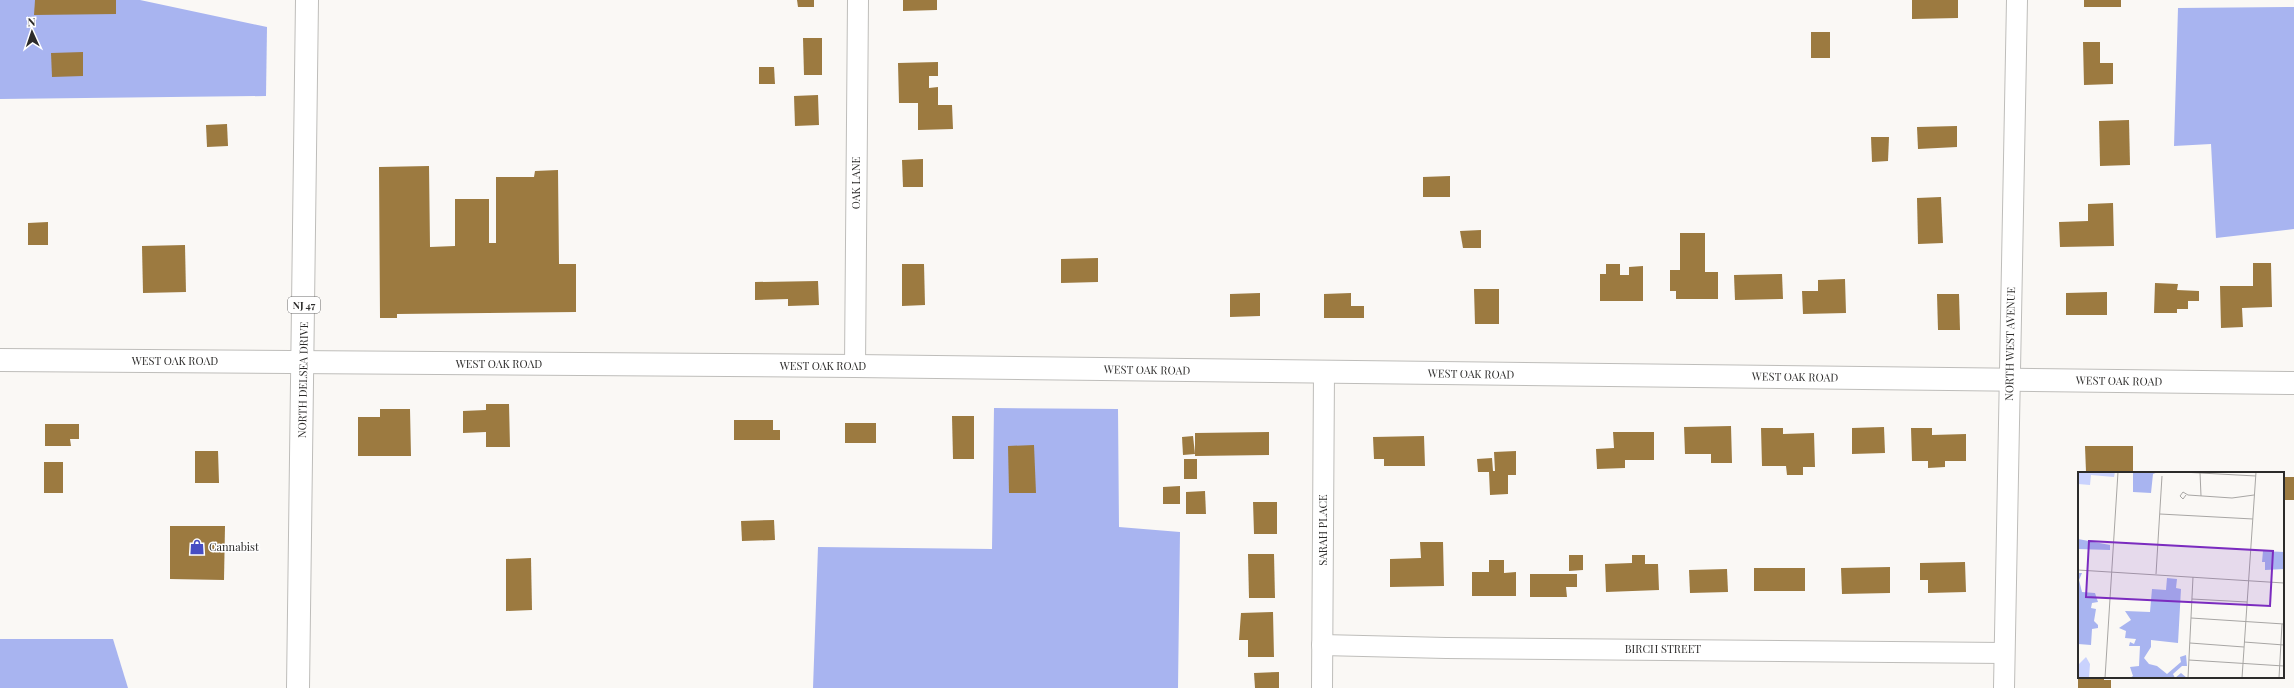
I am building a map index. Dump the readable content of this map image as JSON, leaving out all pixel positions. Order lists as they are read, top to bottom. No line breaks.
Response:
{"streets":{"street":["OAK LANE","NJ 47","NORTH WEST AVENUE","WEST OAK ROAD","NORTH DELSEA DRIVE","SARAH PLACE","BIRCH STREET"]},"crossings":[["OAK LANE","WEST OAK ROAD"],["NORTH WEST AVENUE","WEST OAK ROAD"],["NORTH WEST AVENUE","BIRCH STREET"],["WEST OAK ROAD","NORTH DELSEA DRIVE"],["WEST OAK ROAD","SARAH PLACE"],["SARAH PLACE","BIRCH STREET"]],"places":{"shop":["Cannabist"]},"north":"top"}
